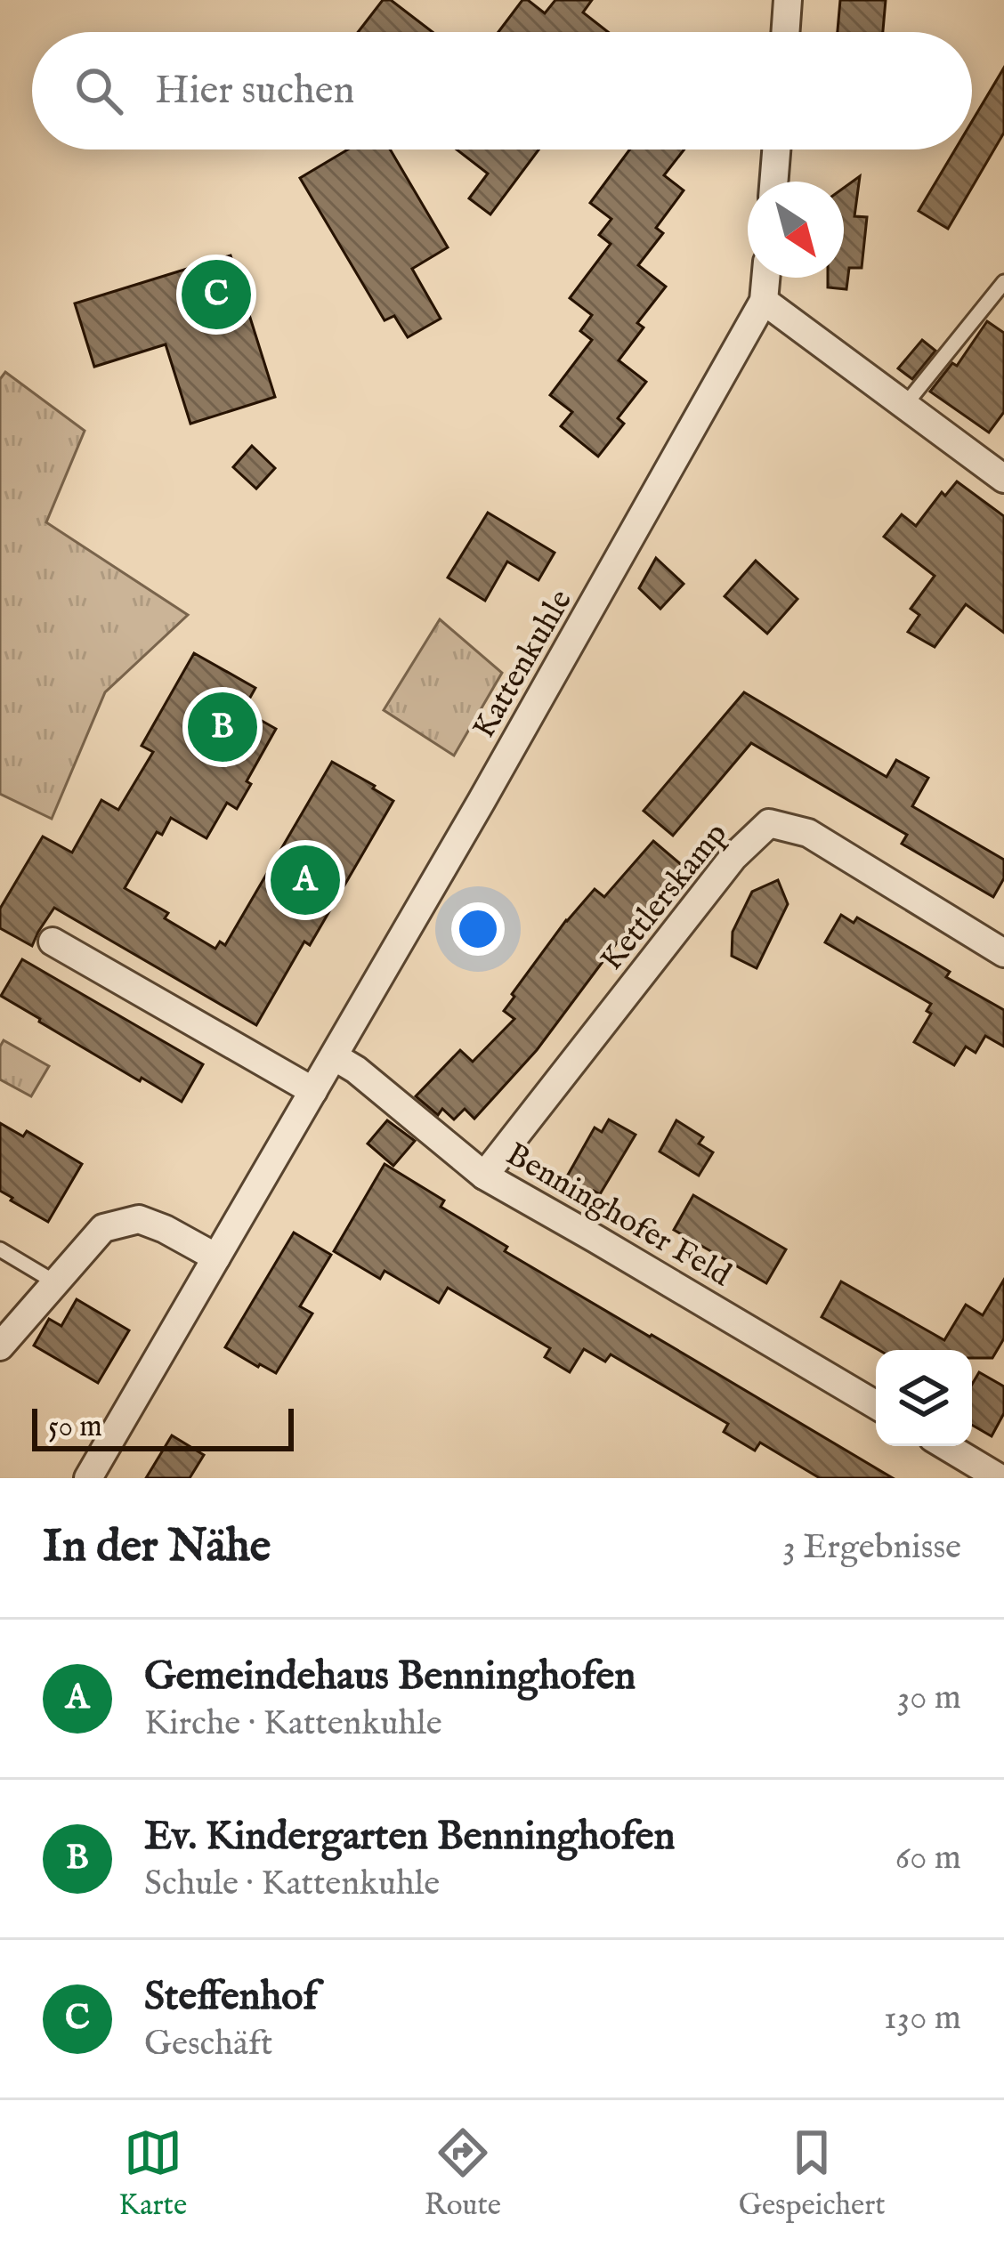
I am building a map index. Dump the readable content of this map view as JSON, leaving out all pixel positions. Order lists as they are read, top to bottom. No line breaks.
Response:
{"streets":{"street":["Kattenkuhle","Kettlerskamp","Benninghofer Feld"]},"crossings":[["Kattenkuhle","Benninghofer Feld"],["Kettlerskamp","Benninghofer Feld"]],"scale_bar":"50 m","north":"bottom right","page":{"search":"Hier suchen","pins":["C","B","A"],"scale":"50 m","heading":["In der Nähe","3 Ergebnisse"],"list":[{"mark":"A","name":"Gemeindehaus Benninghofen","note":"Kirche · Kattenkuhle","value":"30 m"},{"mark":"B","name":"Ev. Kindergarten Benninghofen","note":"Schule · Kattenkuhle","value":"60 m"},{"mark":"C","name":"Steffenhof","note":"Geschäft","value":"130 m"}],"nav":["Karte","Route","Gespeichert"]}}
